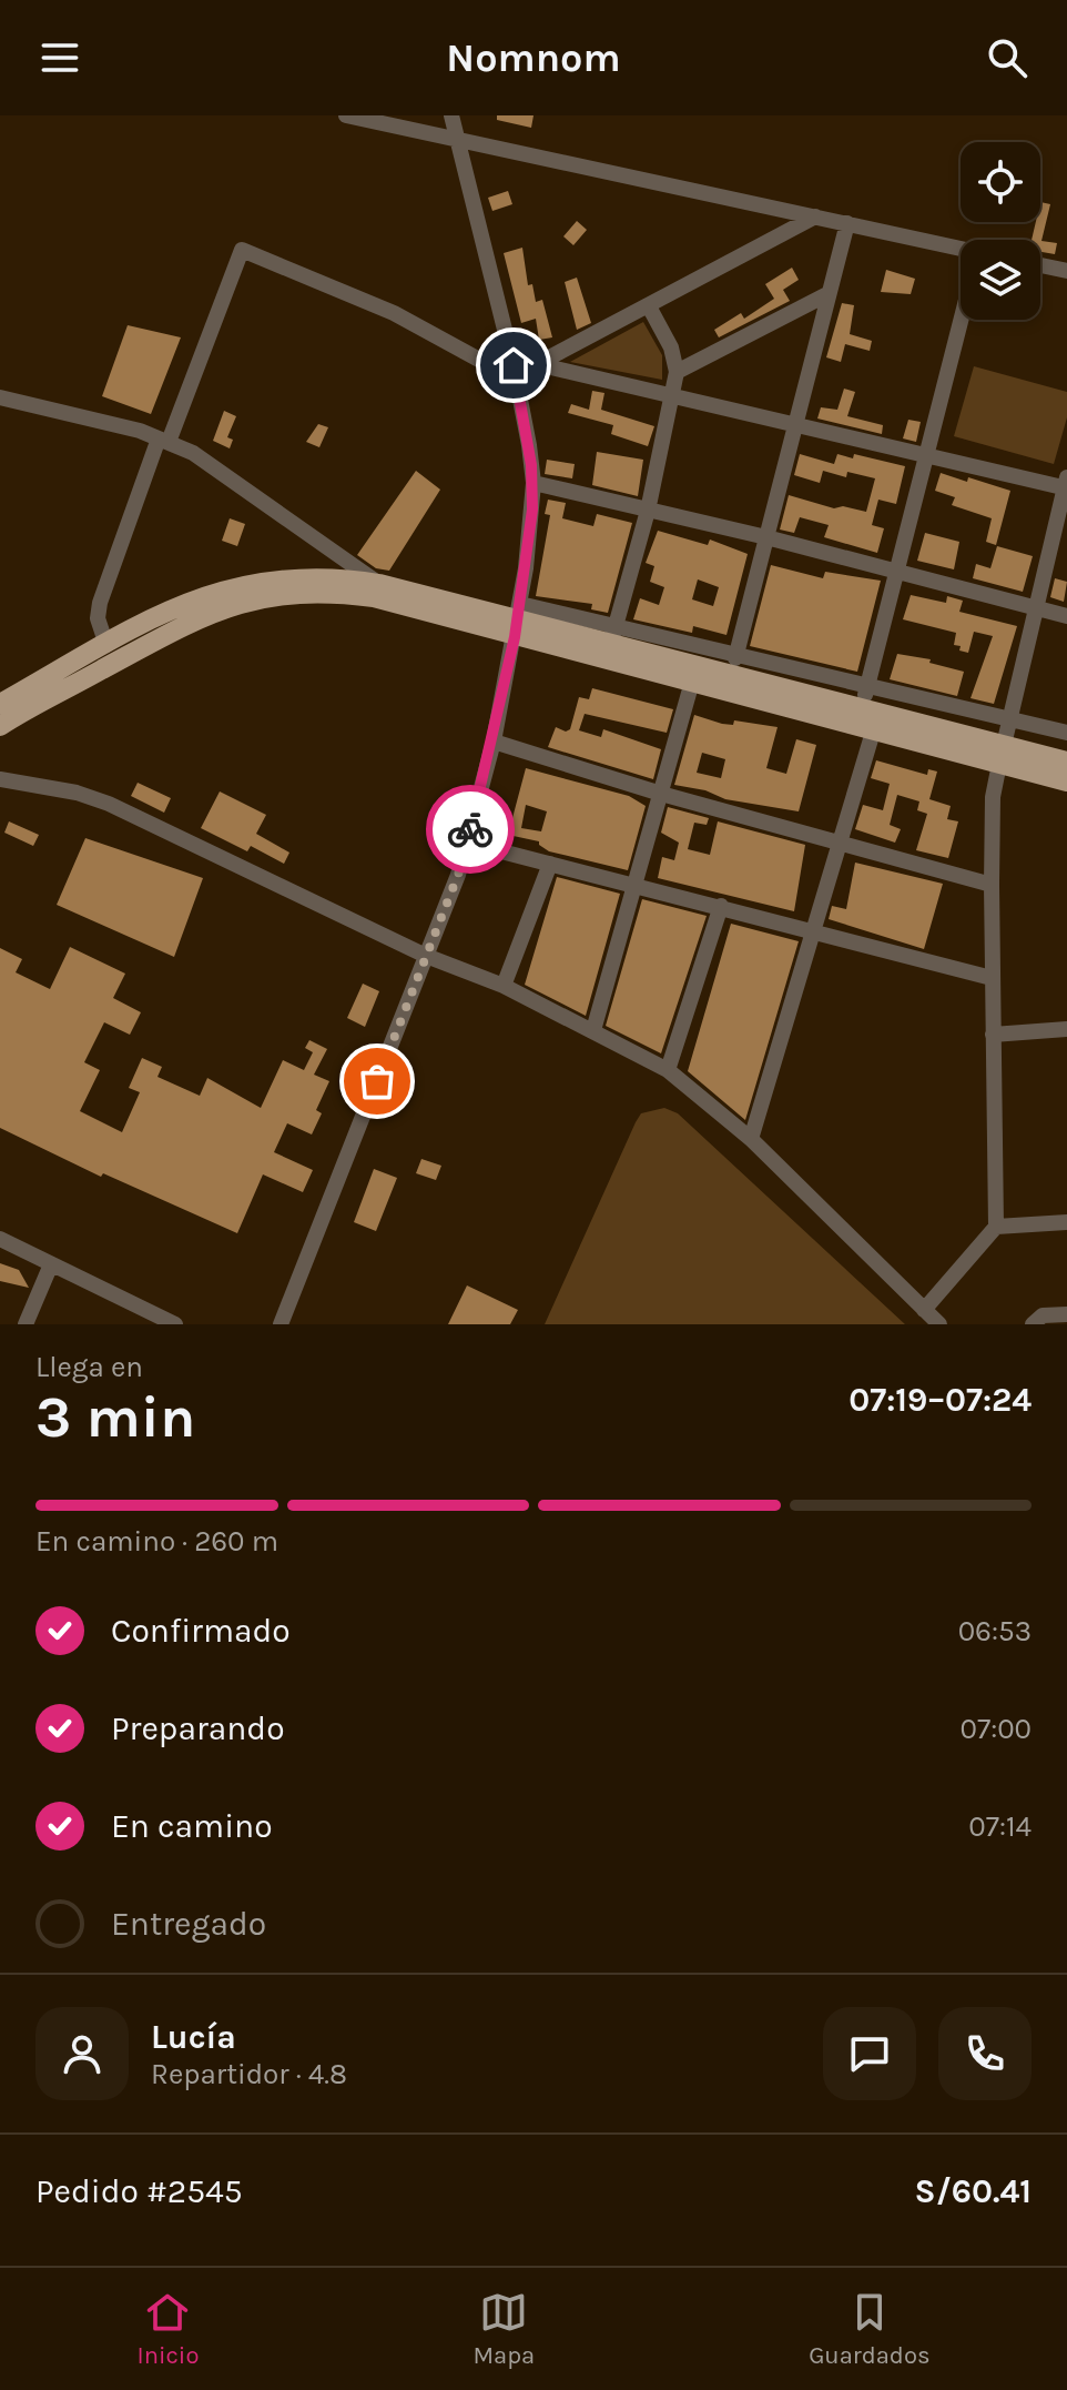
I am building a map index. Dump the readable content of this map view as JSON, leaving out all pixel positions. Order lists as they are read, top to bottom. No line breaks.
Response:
{"page":{"header":"Nomnom","heading":["3 min","Llega en","07:19–07:24"],"panel":["Lucía","Repartidor · 4.8","Pedido #2545","S/60.41"],"bar":"En camino · 260 m","list":[["Confirmado","06:53"],["Preparando","07:00"],["En camino","07:14"],"Entregado"],"tabs":["Inicio","Mapa","Guardados"]}}
